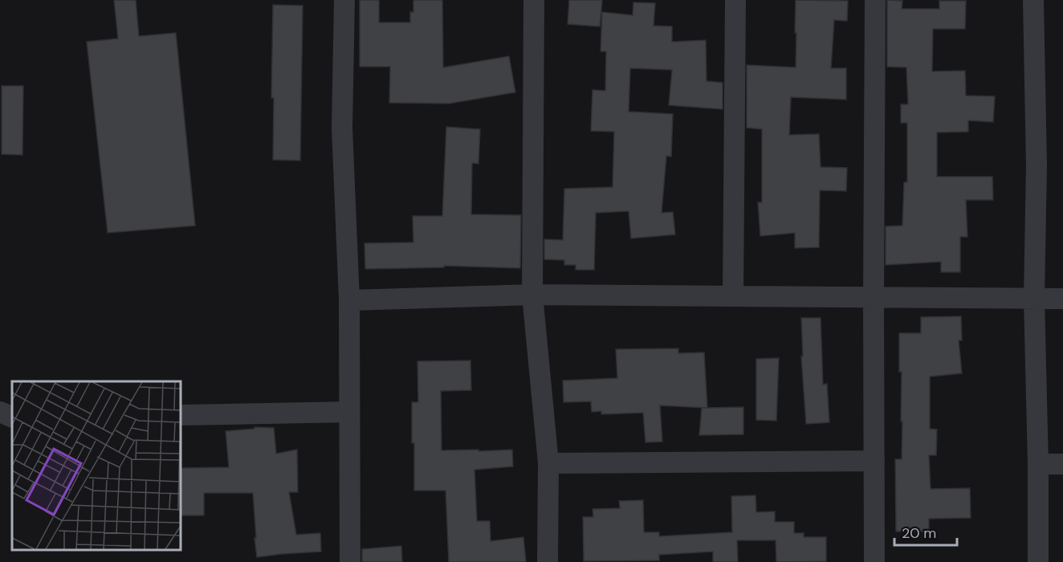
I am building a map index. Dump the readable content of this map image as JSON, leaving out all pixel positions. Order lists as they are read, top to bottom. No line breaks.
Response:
{"scale_bar":"20 m"}
